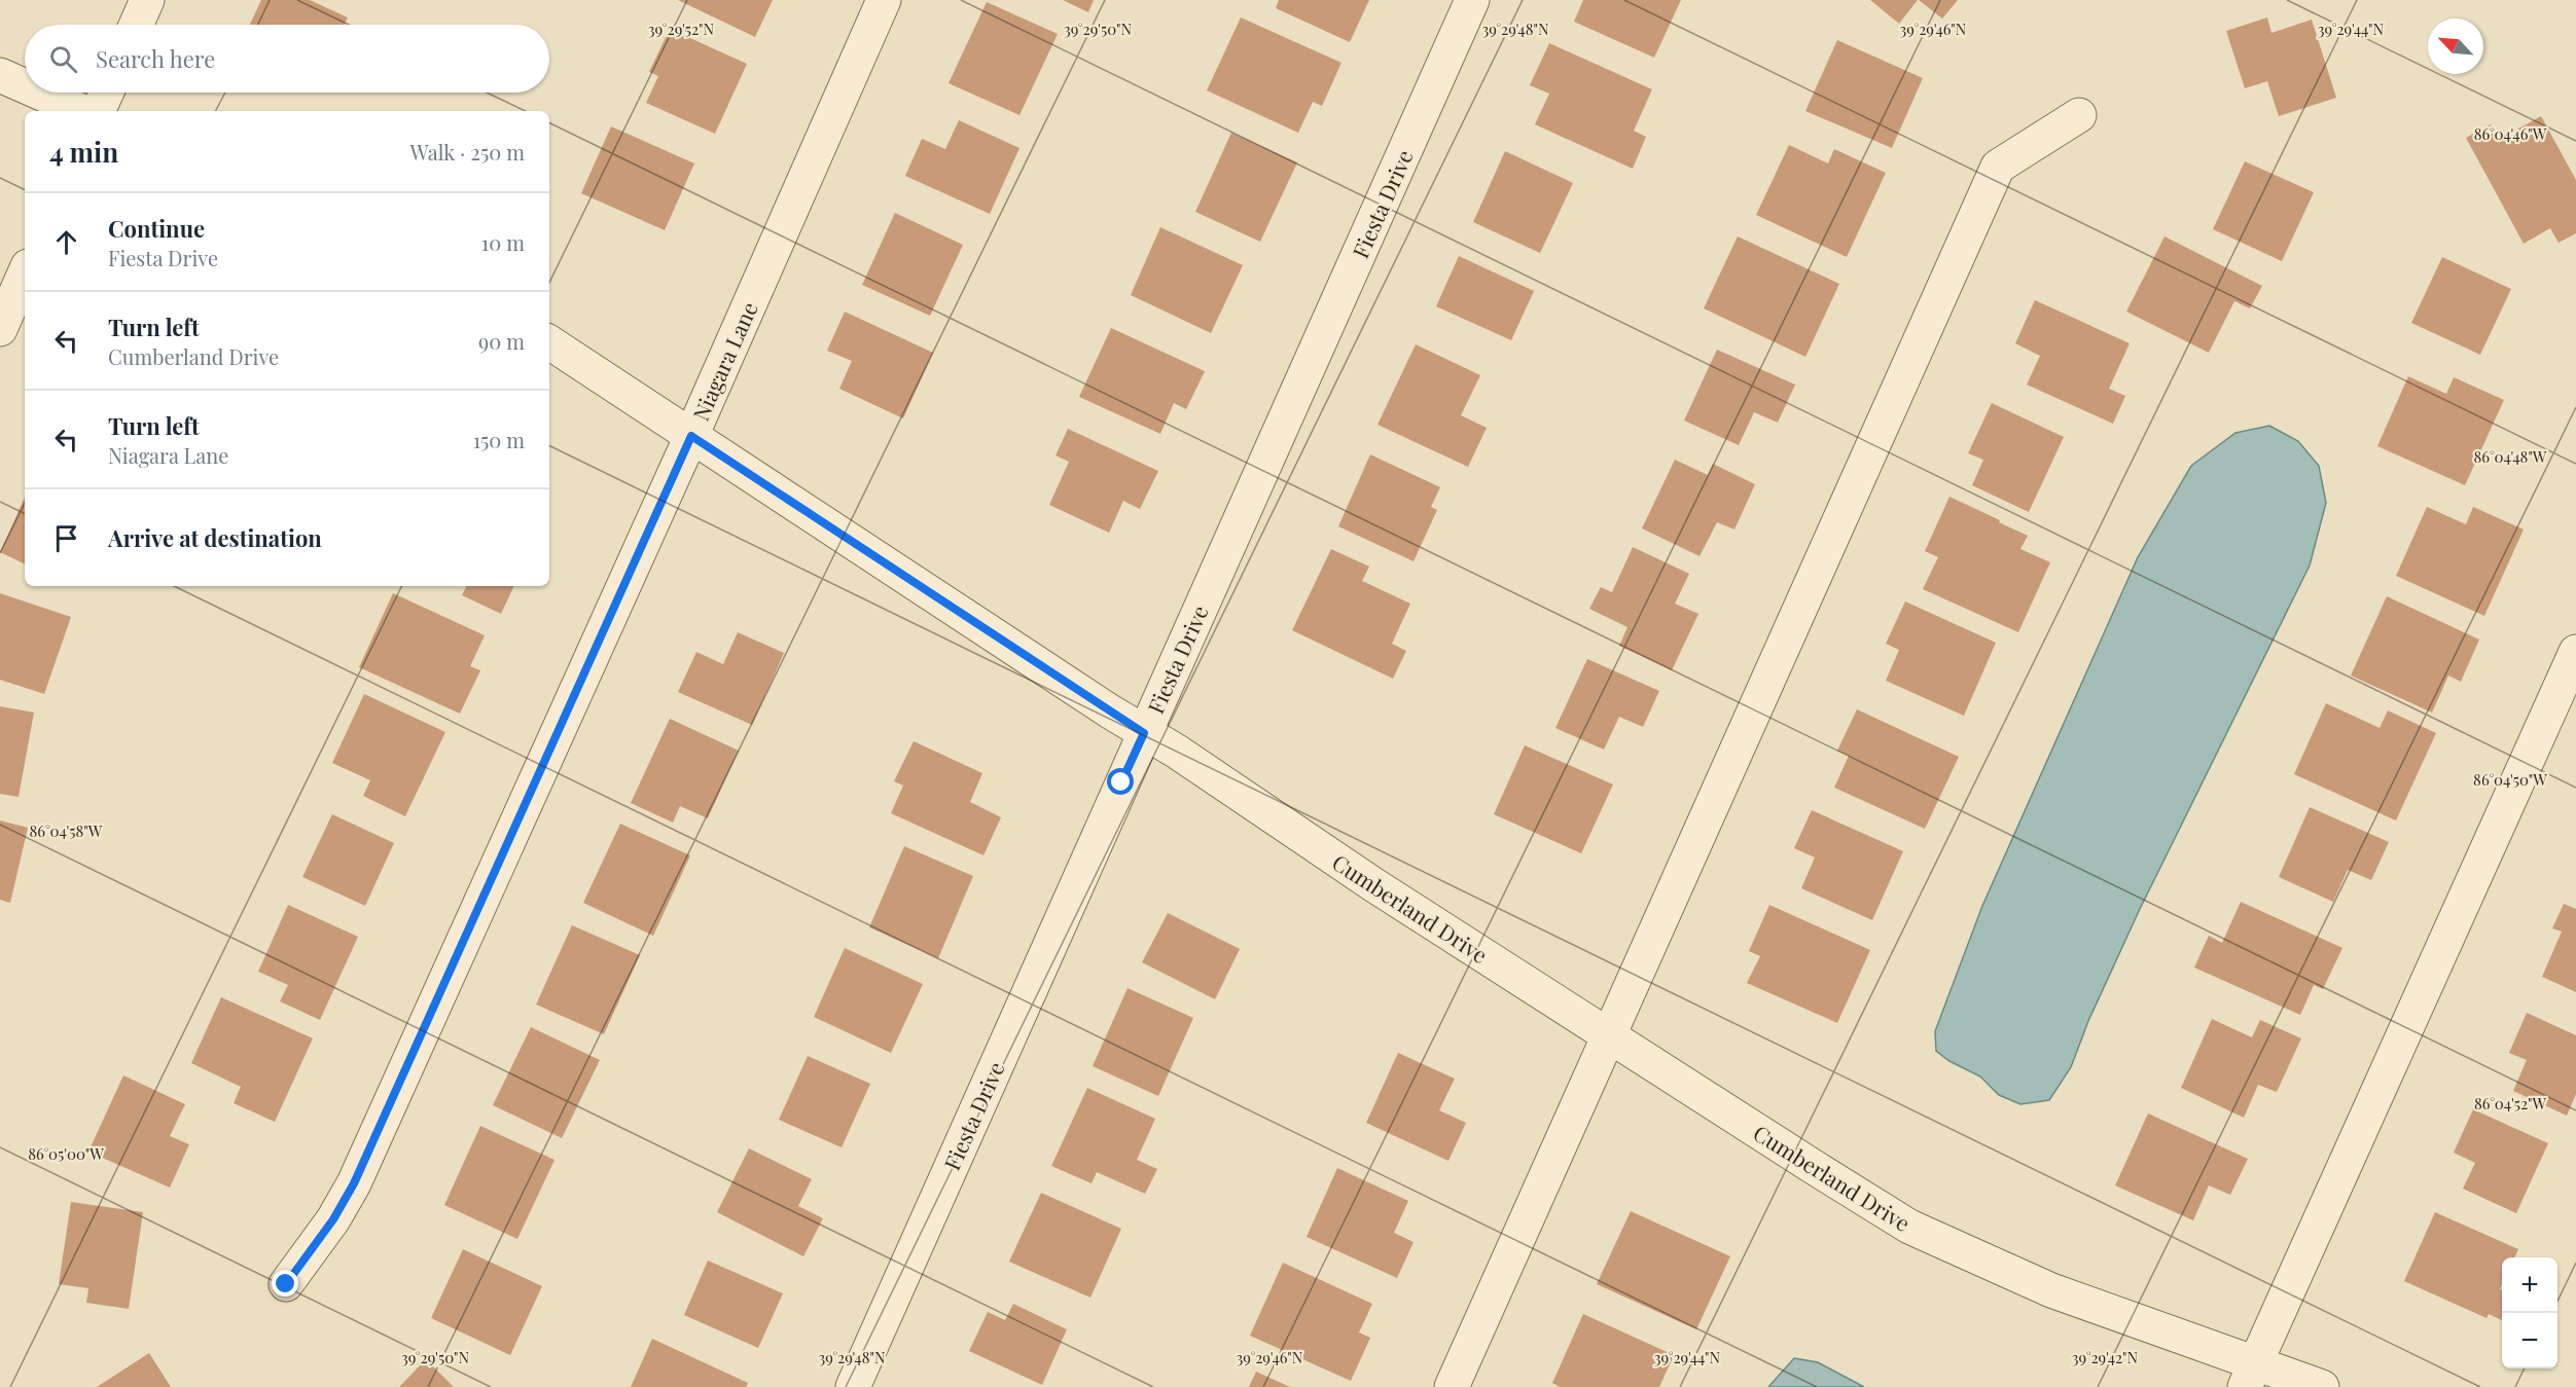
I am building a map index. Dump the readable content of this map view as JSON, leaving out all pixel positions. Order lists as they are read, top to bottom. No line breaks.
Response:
{"streets":{"street":["Fiesta Drive","Niagara Lane","Cumberland Drive"]},"crossings":[["Fiesta Drive","Cumberland Drive"],["Niagara Lane","Cumberland Drive"]],"north":"top left","page":{"search":"Search here","heading":["4 min","Walk · 250 m"],"list":[["Continue","Fiesta Drive","10 m"],["Turn left","Cumberland Drive","90 m"],["Turn left","Niagara Lane","150 m"],"Arrive at destination"],"map_buttons":["+","−"]},"coordinates":["39°29'52\"N","39°29'48\"N","39°29'46\"N","39°29'44\"N","39°29'50\"N","86°04'46\"W","86°04'48\"W","86°04'50\"W","86°04'58\"W","86°04'52\"W","86°05'00\"W","39°29'42\"N"]}
